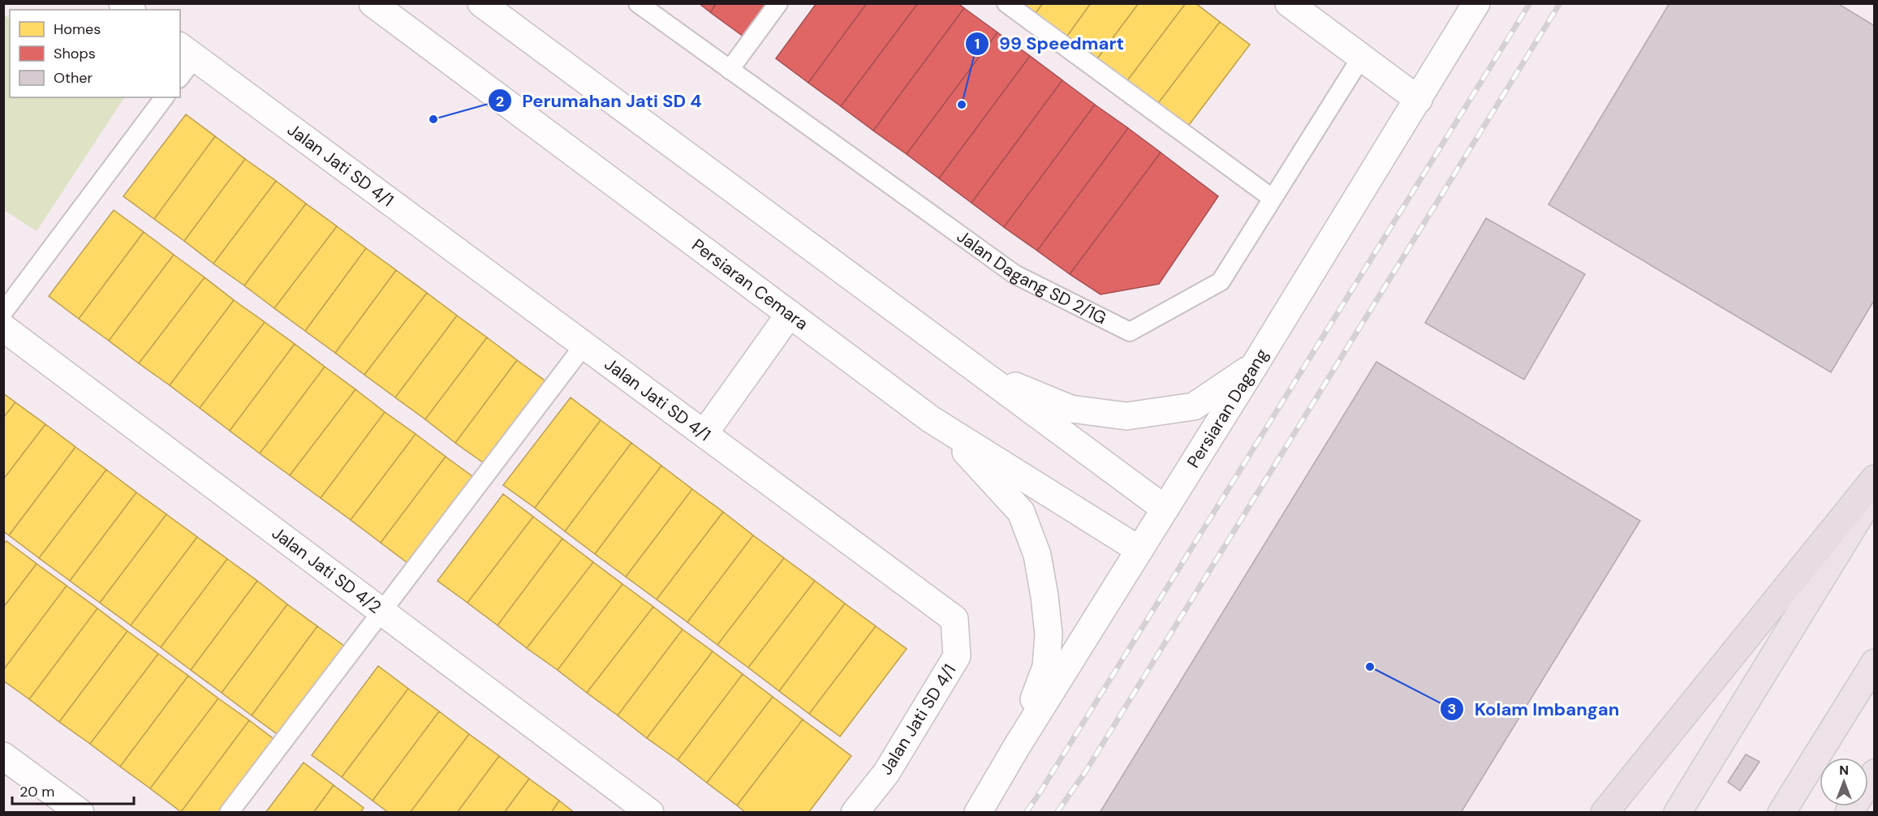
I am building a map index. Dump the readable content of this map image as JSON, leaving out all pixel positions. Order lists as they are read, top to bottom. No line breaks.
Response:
{"streets":{"main road":["Jalan Jati SD 4/1","Persiaran Cemara","Persiaran Dagang","Jalan Jati SD 4/2"],"lane":["Jalan Dagang SD 2/1G"]},"crossings":[["Persiaran Cemara","Persiaran Dagang"]],"places":["99 Speedmart","Perumahan Jati SD 4","Kolam Imbangan"],"legend":["Homes","Shops","Other"],"scale_bar":"20 m","north":"top"}
